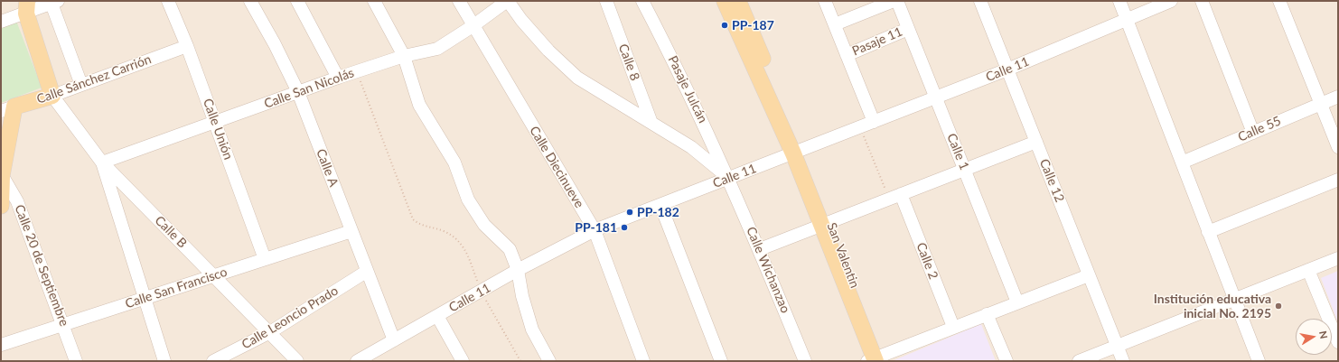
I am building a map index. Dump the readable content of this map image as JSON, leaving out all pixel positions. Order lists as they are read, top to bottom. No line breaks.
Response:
{"streets":{"main road":["Calle Sánchez Carrión","San Valentin"],"street":["Pasaje 11","Calle 8","Calle 11","Calle San Nicolás","Pasaje Julcán","Calle Unión","Calle 55","Calle 1","Calle Diecinueve","Calle A","Calle 12","Calle B","Calle 2","Calle 20 de Septiembre","Calle Wichanzao","Calle San Francisco","Calle Leoncio Prado"]},"crossings":[["Pasaje 11","Calle 1"],["Calle 11","Pasaje Julcán"],["Calle 11","Calle 1"],["Calle 11","Calle Diecinueve"],["Calle 11","Calle A"],["Calle 11","Calle 12"],["Calle 11","San Valentin"],["Calle 11","Calle Wichanzao"],["Calle Sánchez Carrión","Calle Unión"],["Calle Sánchez Carrión","Calle B"],["Calle San Nicolás","Calle Unión"],["Calle San Nicolás","Calle Diecinueve"],["Calle San Nicolás","Calle A"],["Calle San Nicolás","Calle B"],["Pasaje Julcán","Calle Wichanzao"],["Calle Unión","Calle San Francisco"],["Calle A","Calle San Francisco"],["Calle A","Calle Leoncio Prado"],["Calle B","Calle San Francisco"],["Calle B","Calle Leoncio Prado"],["Calle 20 de Septiembre","Calle San Francisco"]],"places":["PP-187","PP-182","PP-181","Institución educativa inicial No. 2195"],"north":"right"}
